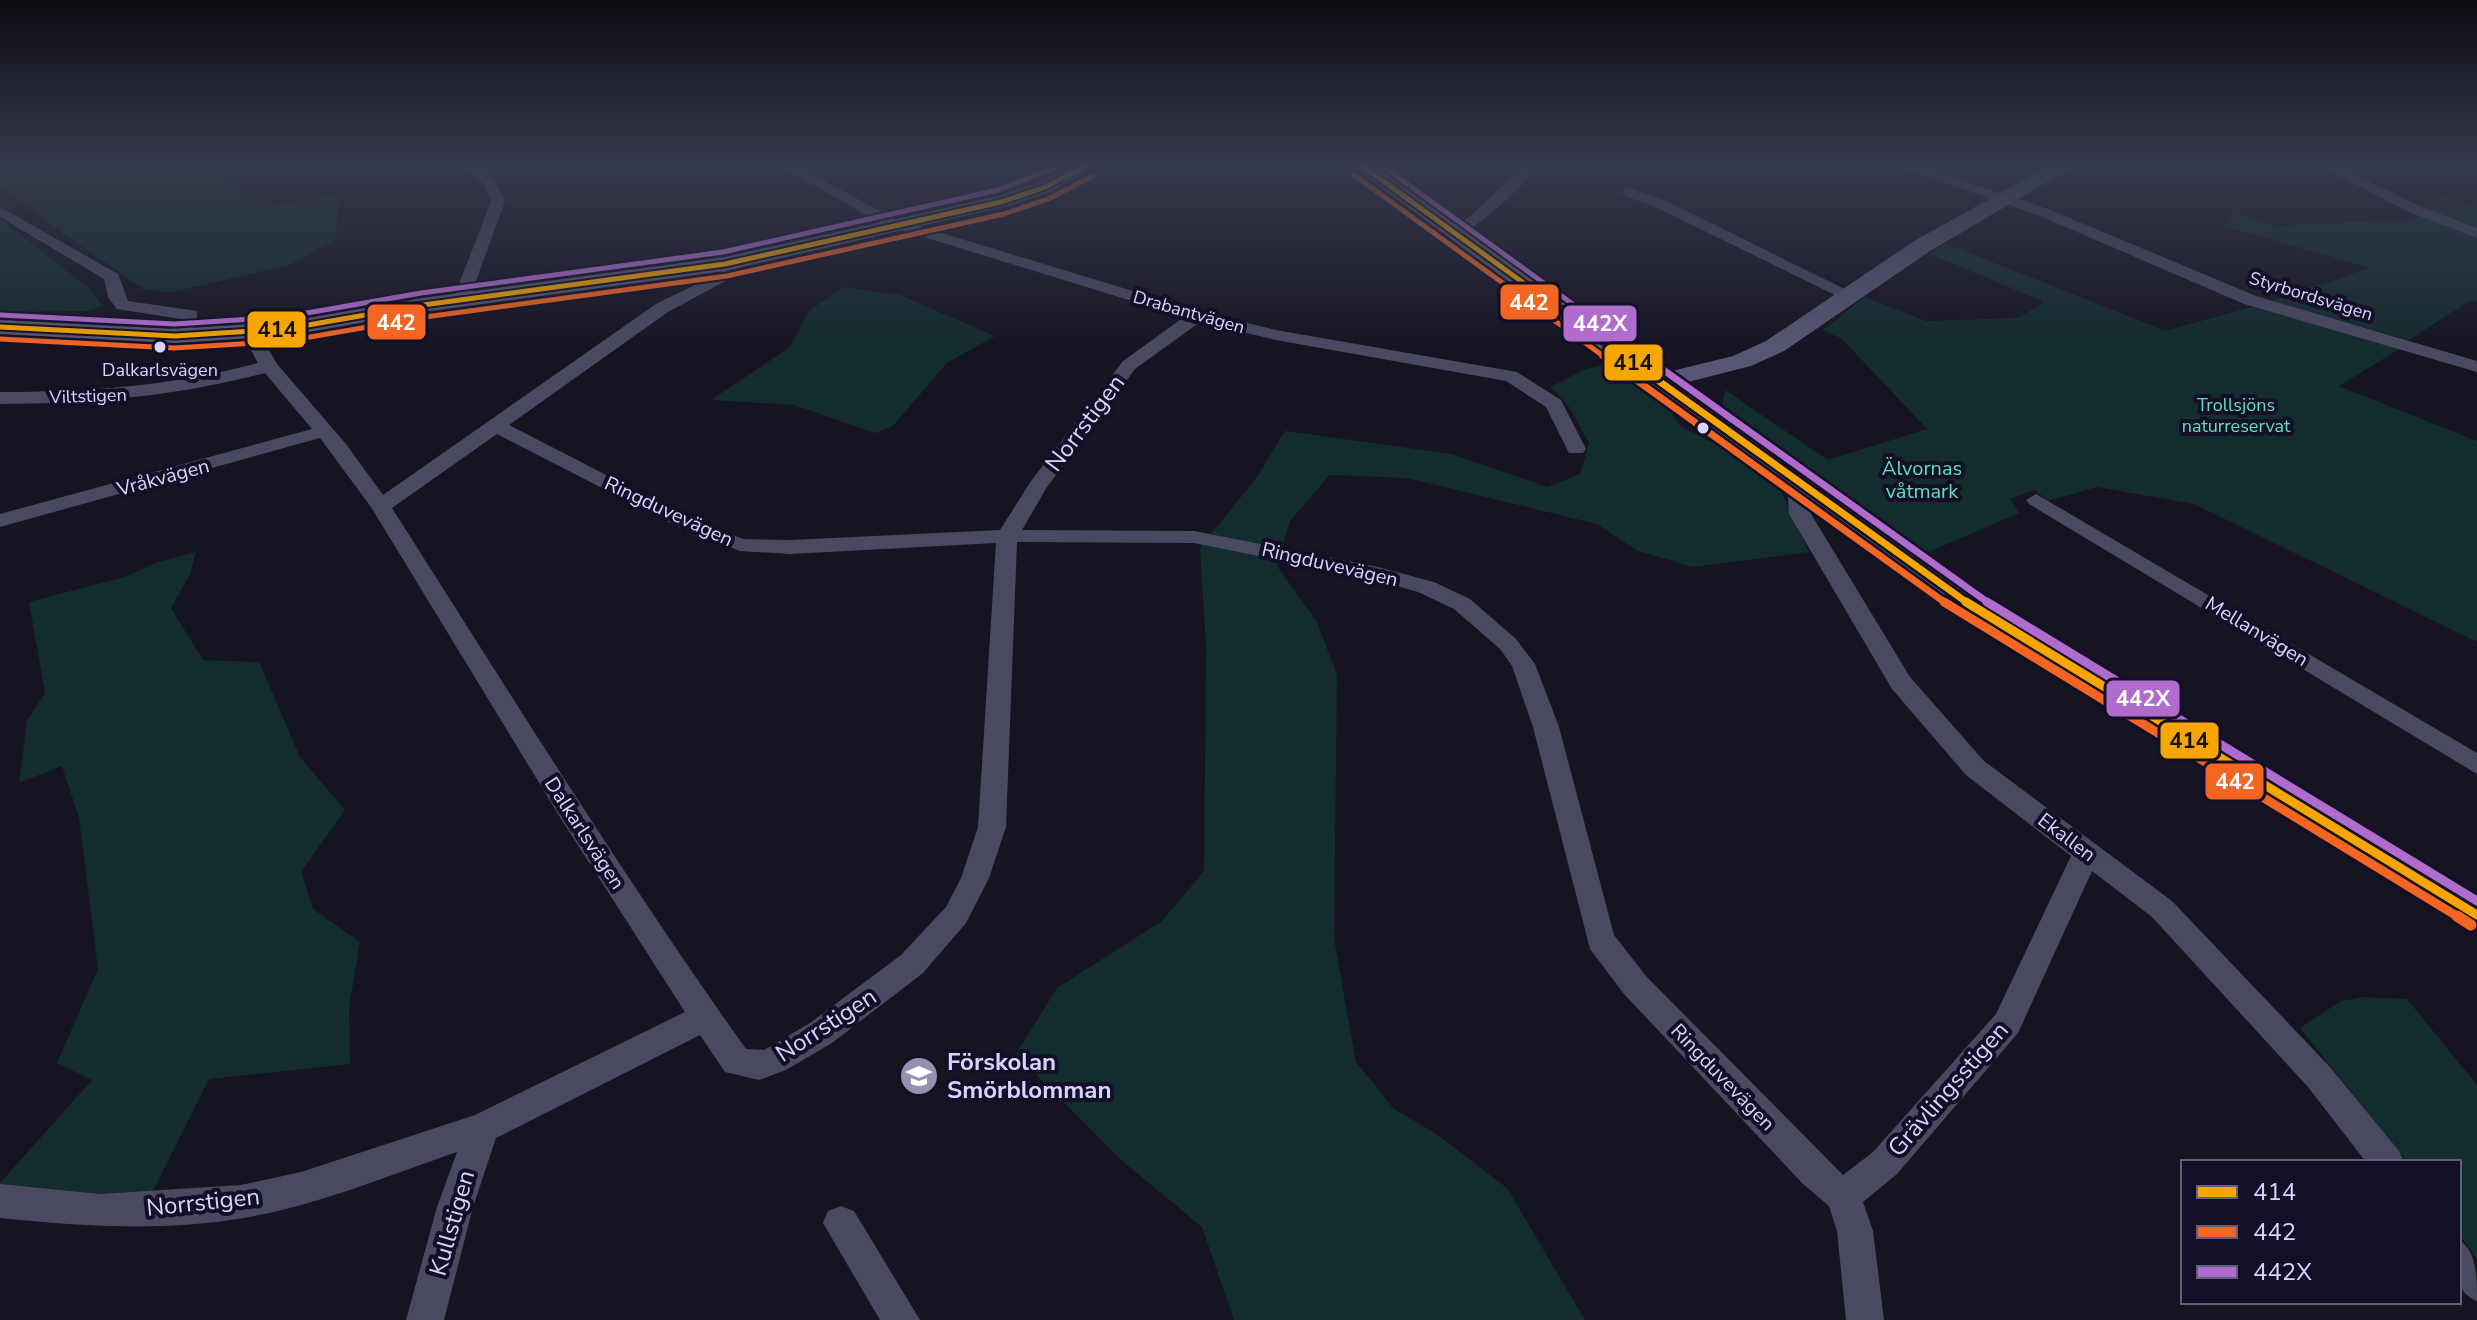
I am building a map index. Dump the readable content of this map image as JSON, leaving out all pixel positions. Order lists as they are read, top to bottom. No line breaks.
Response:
{"streets":{"street":["Styrbordsvägen","Drabantvägen","Viltstigen","Norrstigen","Vråkvägen","Ringduvevägen","Mellanvägen","Dalkarlsvägen","Ekallen","Grävlingsstigen","Kullstigen"]},"crossings":[["Drabantvägen","Norrstigen"],["Viltstigen","Dalkarlsvägen"],["Norrstigen","Ringduvevägen"],["Norrstigen","Dalkarlsvägen"],["Norrstigen","Kullstigen"],["Vråkvägen","Dalkarlsvägen"],["Ringduvevägen","Grävlingsstigen"],["Ekallen","Grävlingsstigen"]],"parks":["Trollsjöns naturreservat","Älvornas våtmark"],"places":{"other":["Dalkarlsvägen"],"school or university":["Förskolan Smörblomman"]},"lines":["transit line 414","transit line 442","transit line 442X"],"legend":["414","442","442X"]}
